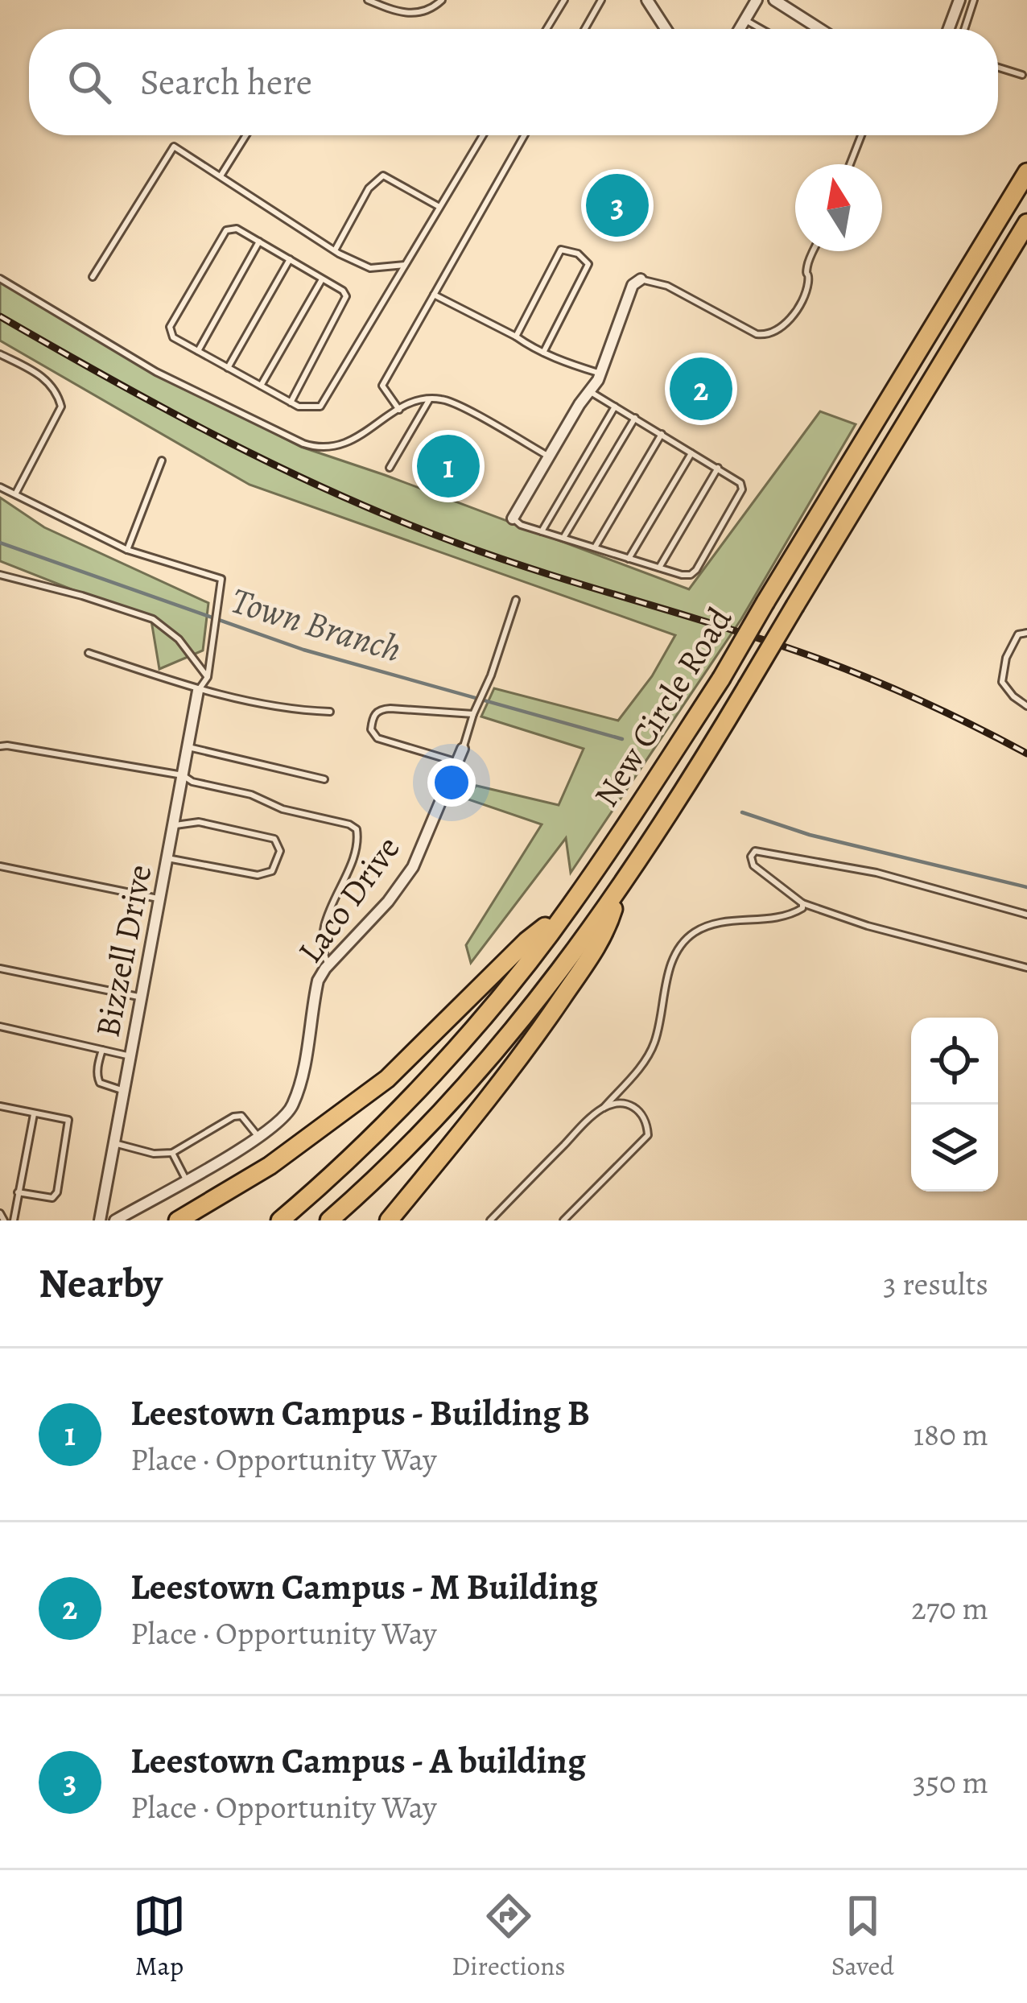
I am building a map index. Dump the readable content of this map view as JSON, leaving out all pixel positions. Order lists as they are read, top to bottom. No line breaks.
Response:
{"streets":{"highway":["New Circle Road"],"street":["Laco Drive","Bizzell Drive"]},"water":["Town Branch"],"north":"top","page":{"search":"Search here","pins":["3","2","1"],"heading":["Nearby","3 results"],"list":[{"mark":"1","name":"Leestown Campus - Building B","note":"Place · Opportunity Way","value":"180 m"},{"mark":"2","name":"Leestown Campus - M Building","note":"Place · Opportunity Way","value":"270 m"},{"mark":"3","name":"Leestown Campus - A building","note":"Place · Opportunity Way","value":"350 m"}],"nav":["Map","Directions","Saved"]}}
